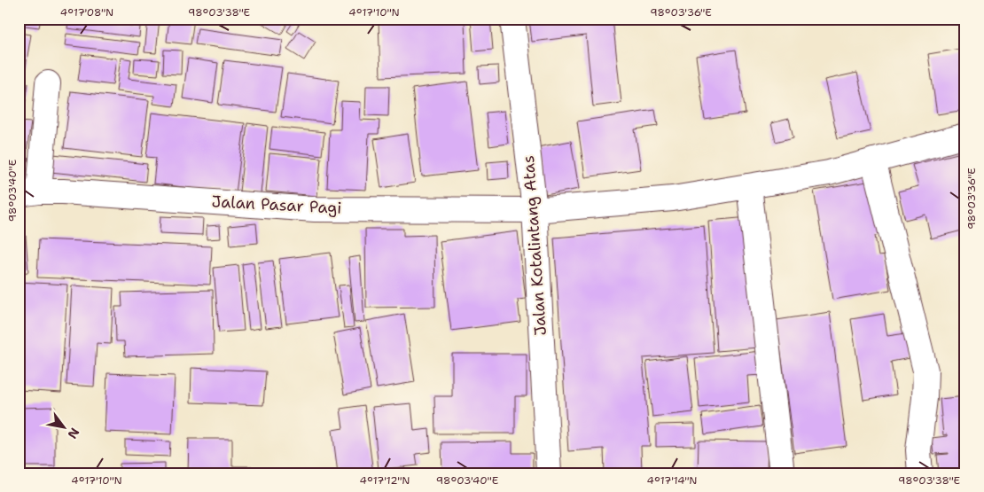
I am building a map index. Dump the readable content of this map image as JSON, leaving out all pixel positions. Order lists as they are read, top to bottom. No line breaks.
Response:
{"streets":{"street":["Jalan Pasar Pagi","Jalan Kotalintang Atas"]},"crossings":[["Jalan Pasar Pagi","Jalan Kotalintang Atas"]],"north":"bottom right","coordinates":["4°17'08\"N","98°03'38\"E","4°17'10\"N","98°03'36\"E","98°03'40\"E","4°17'12\"N","4°17'14\"N"]}
